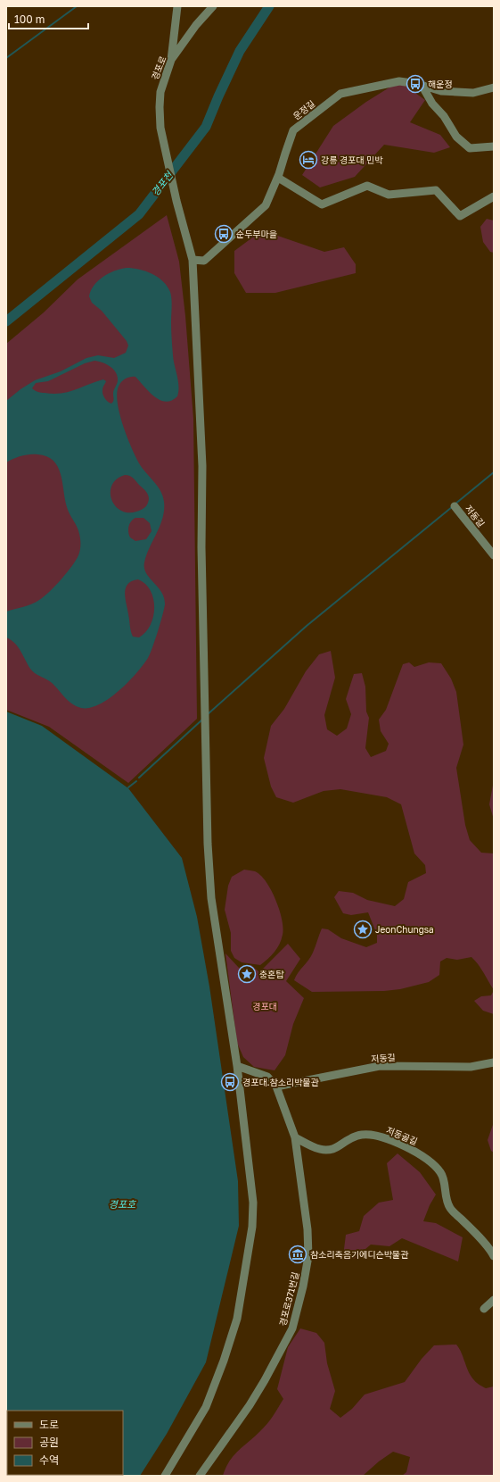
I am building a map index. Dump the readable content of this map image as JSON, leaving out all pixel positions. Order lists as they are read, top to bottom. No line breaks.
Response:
{"streets":{"street":["경포로","운정길","저동길","저동골길","경포로371번길"]},"crossings":[["경포로","운정길"],["경포로","경포로371번길"],["저동길","경포로371번길"],["저동골길","경포로371번길"]],"water":["경포천","경포호"],"parks":["경포대"],"places":{"bus stop":["해운정","순두부마을","경포대.참소리박물관"],"hotel":["강릉 경포대 민박"],"place":["JeonChungsa","충혼탑"],"museum":["참소리축음기에디슨박물관"]},"legend":["도로","공원","수역"],"scale_bar":"100 m"}
